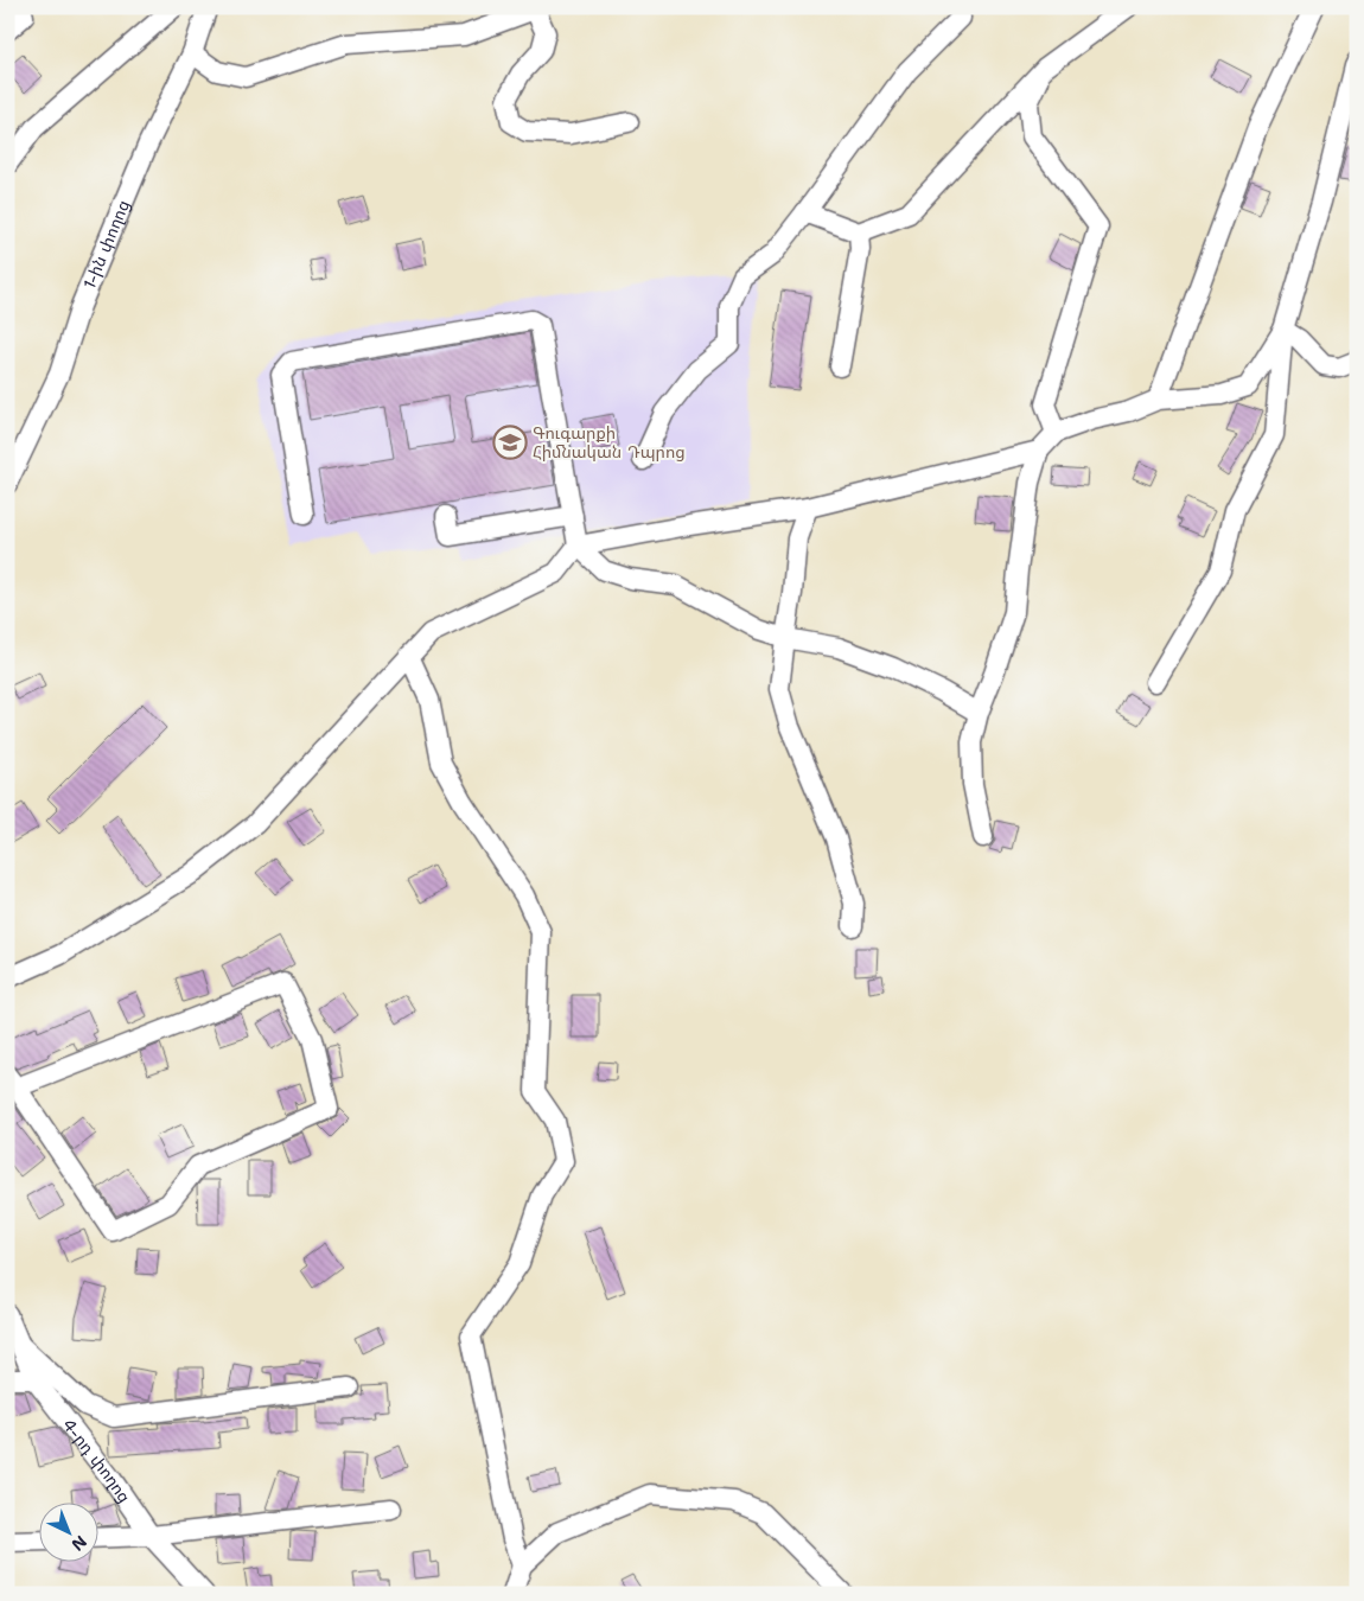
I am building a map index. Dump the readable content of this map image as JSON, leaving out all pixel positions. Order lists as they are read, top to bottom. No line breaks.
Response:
{"streets":{"street":["1-ին փողոց","4-րդ փողոց"]},"places":{"school or university":["Գուգարքի Հիմնական Դպրոց"]},"north":"bottom right"}
